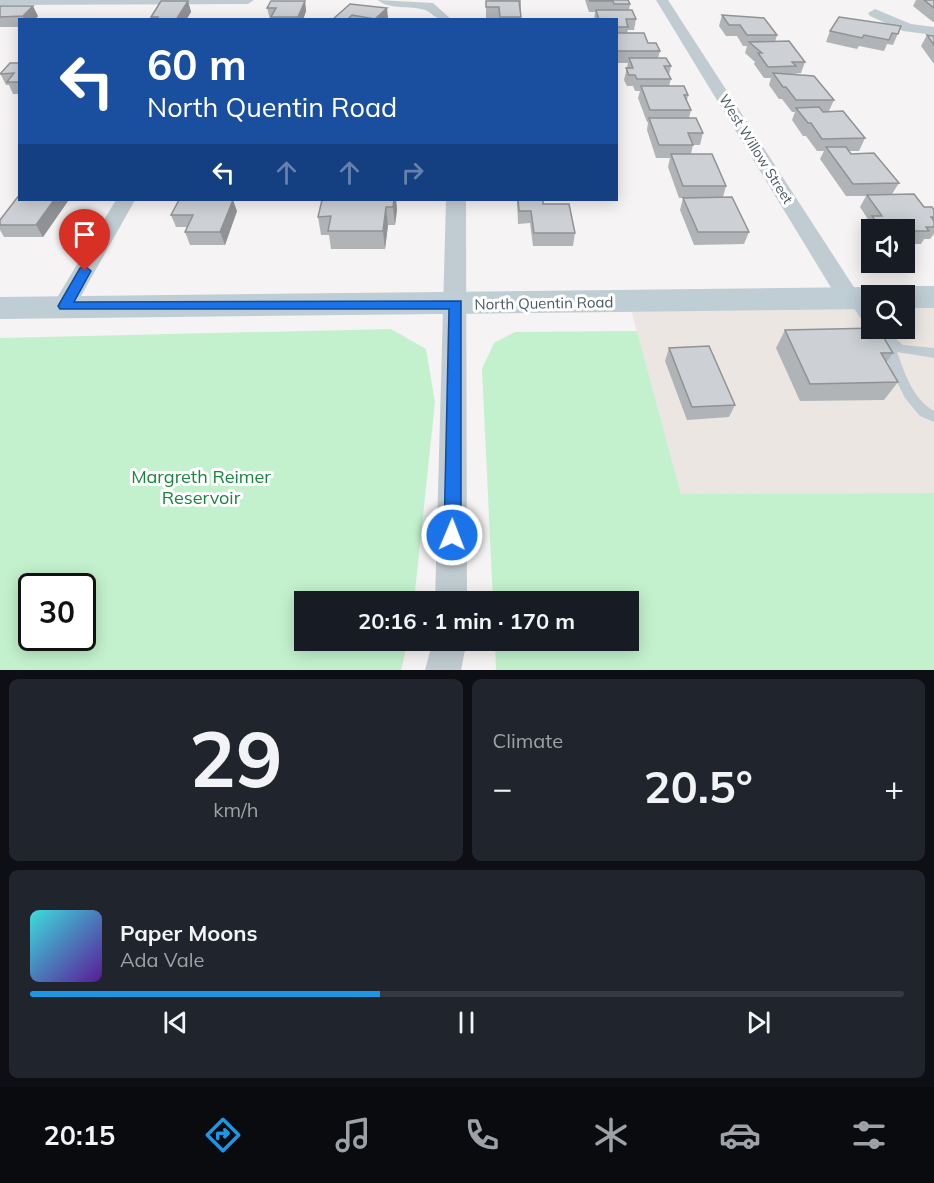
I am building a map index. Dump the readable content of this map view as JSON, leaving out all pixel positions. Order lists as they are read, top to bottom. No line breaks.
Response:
{"streets":{"main road":["North Quentin Road"],"street":["West Willow Street"]},"crossings":[["West Willow Street","North Quentin Road"]],"parks":["Margreth Reimer Reservoir"],"page":{"turn":["60 m","North Quentin Road"],"limit":"30","trip":"20:16 · 1 min · 170 m","tile":[["29","km/h"],"Climate"],"heat":["−","20.5°","+"],"song":["Paper Moons","Ada Vale"],"tabs":"20:15"}}
